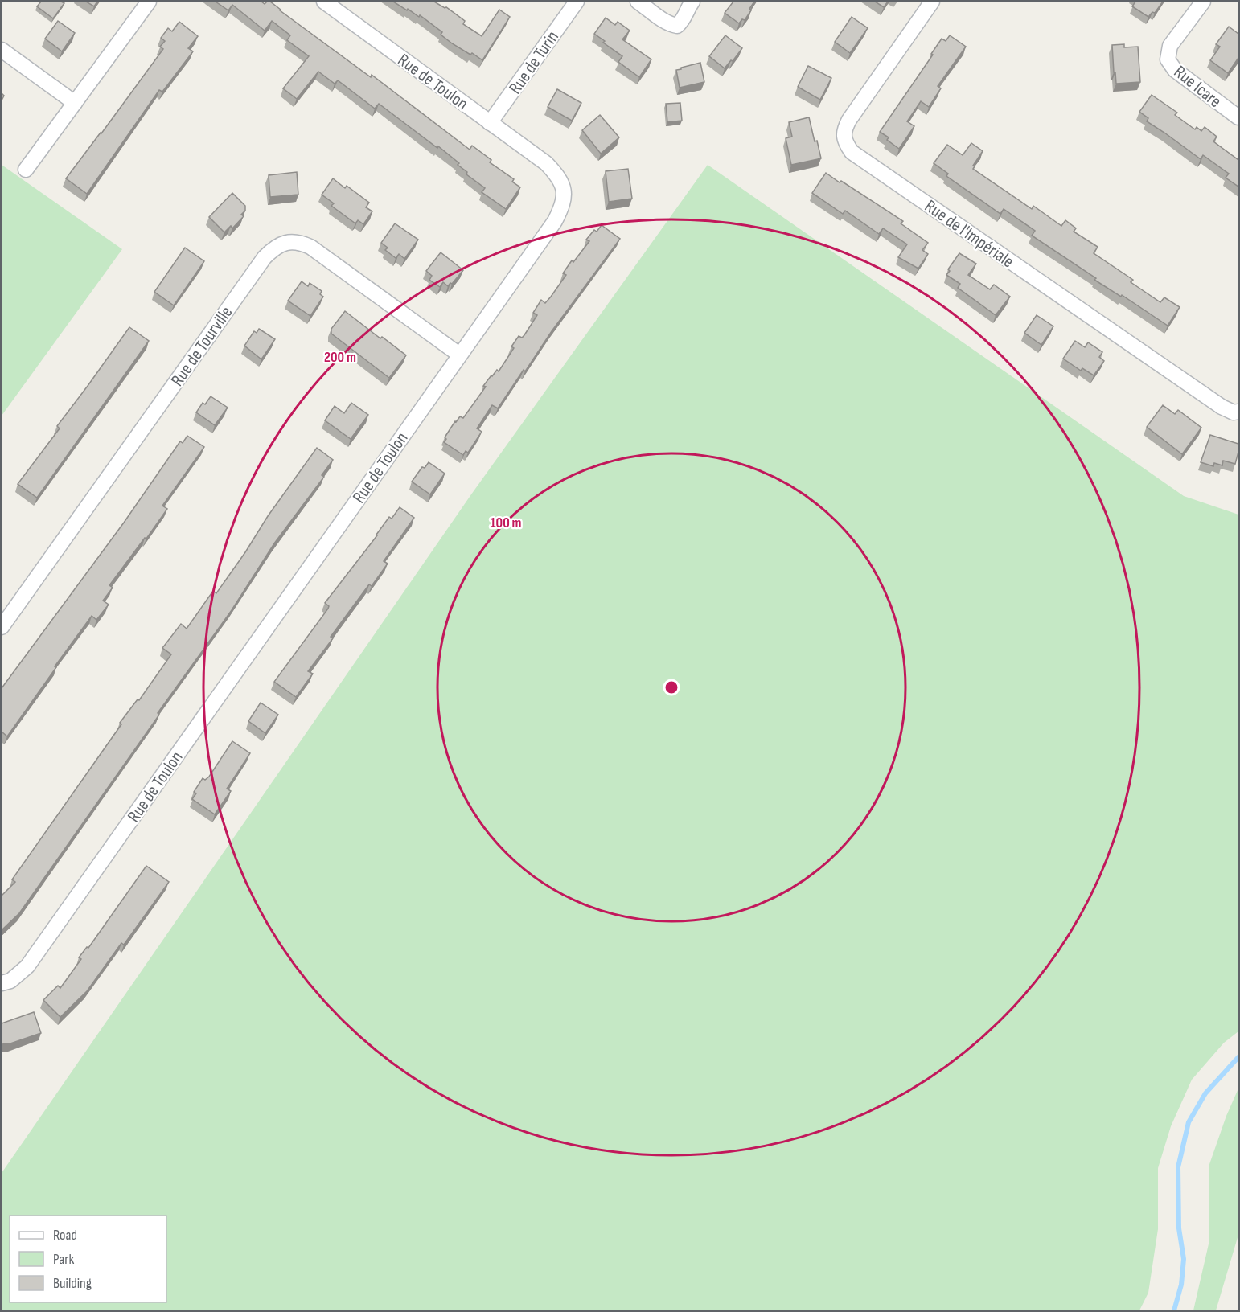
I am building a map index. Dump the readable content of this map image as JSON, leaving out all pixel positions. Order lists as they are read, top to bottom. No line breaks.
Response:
{"streets":{"street":["Rue de Turin","Rue de Toulon","Rue Icare","Rue de l'Impériale","Rue de Tourville"]},"crossings":[["Rue de Turin","Rue de Toulon"],["Rue de Toulon","Rue de Tourville"]],"legend":["Road","Park","Building"],"rings":["200 m","100 m"]}
